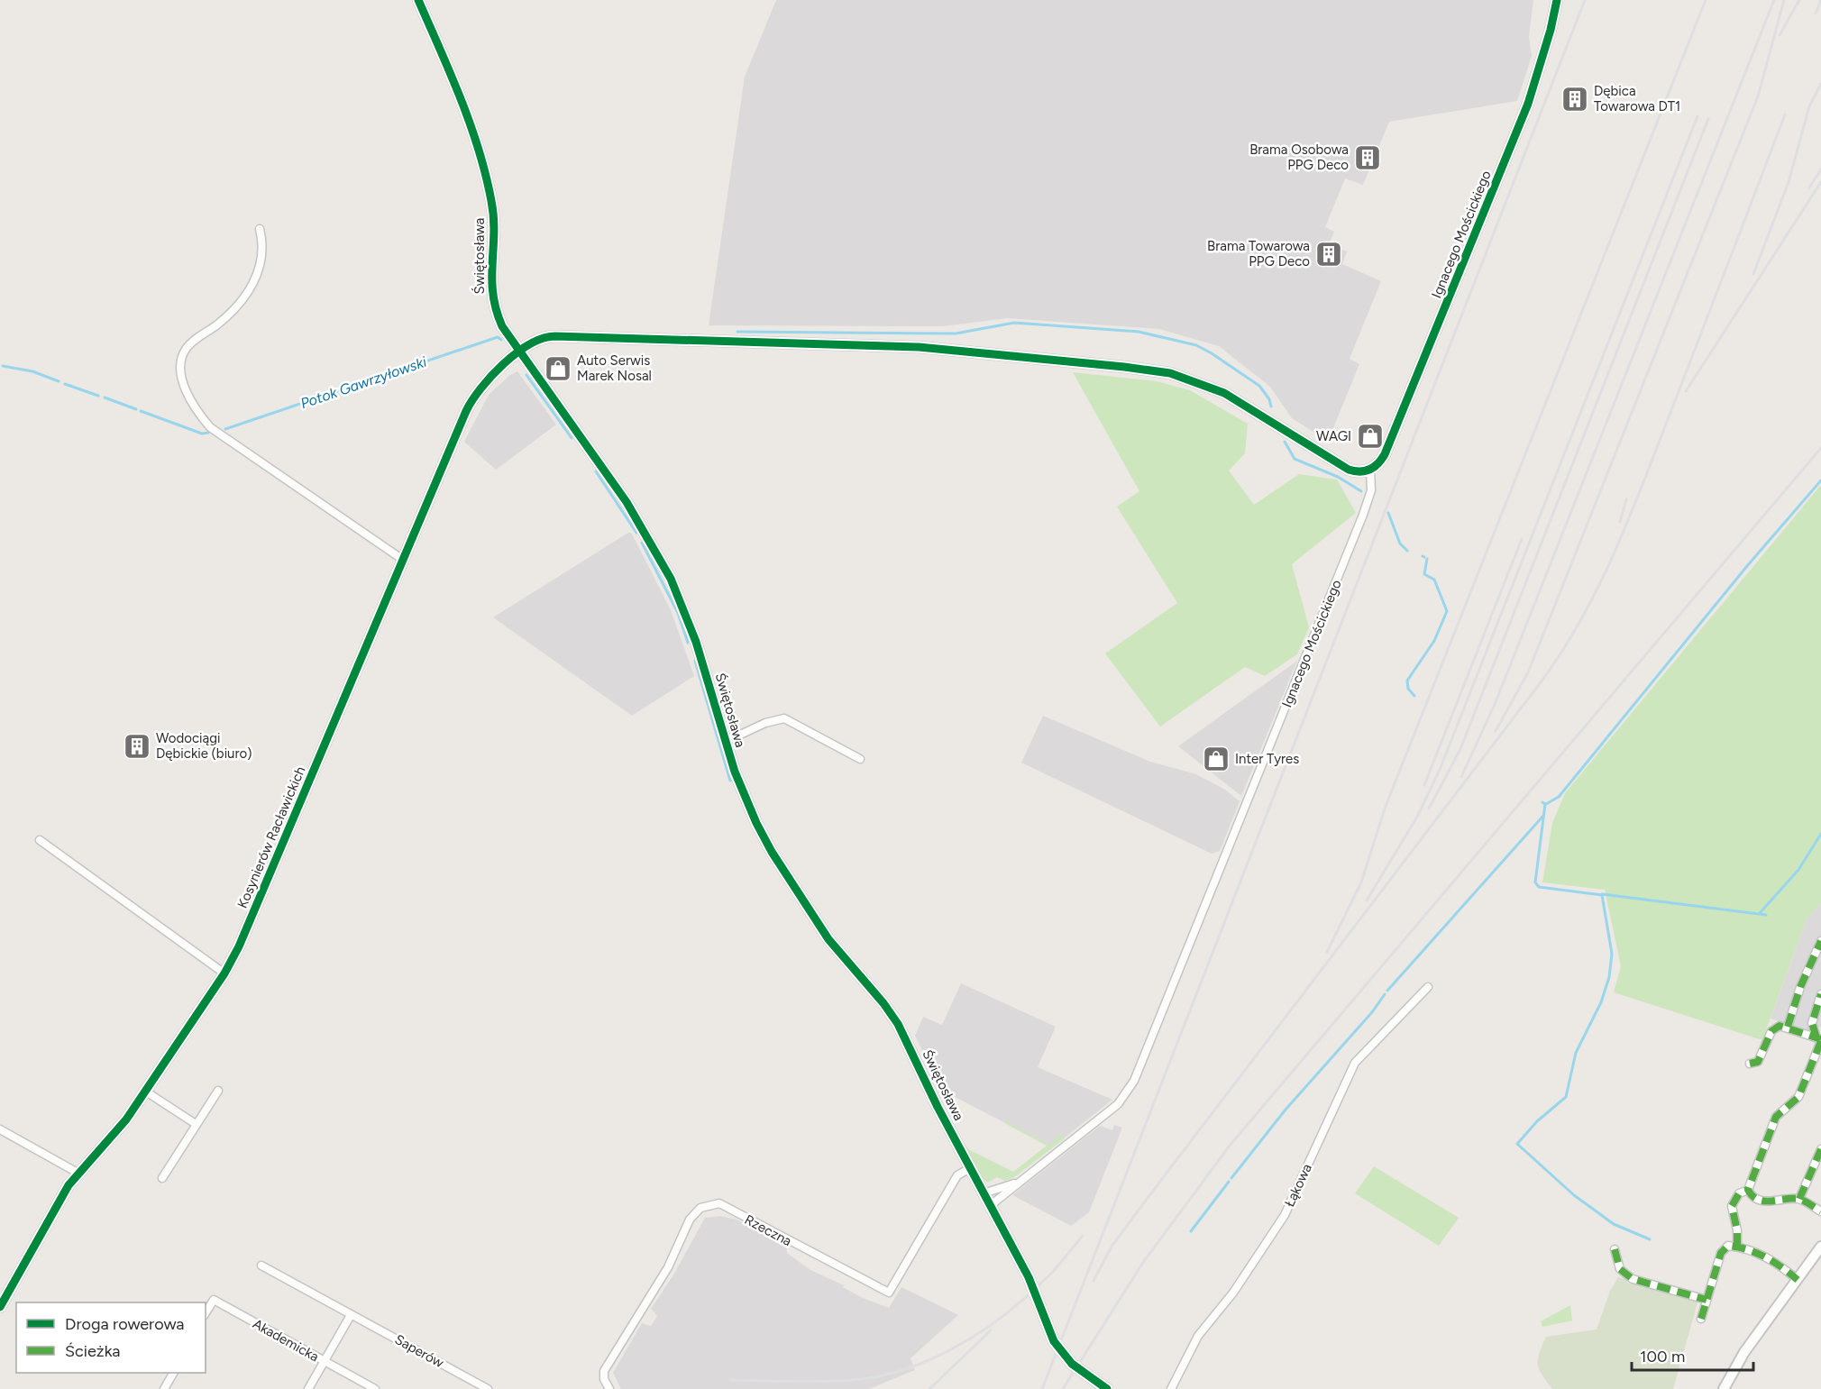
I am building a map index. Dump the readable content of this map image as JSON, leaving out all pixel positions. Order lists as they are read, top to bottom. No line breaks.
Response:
{"streets":{"street":["Ignacego Mościckiego","Świętosława","Kosynierów Racławickich","Łąkowa","Rzeczna","Akademicka","Saperów"]},"crossings":[["Ignacego Mościckiego","Świętosława"],["Ignacego Mościckiego","Kosynierów Racławickich"],["Świętosława","Kosynierów Racławickich"],["Świętosława","Rzeczna"]],"water":["Potok Gawrzyłowski"],"places":{"building":["Dębica Towarowa DT1","Brama Osobowa PPG Deco","Brama Towarowa PPG Deco","Wodociągi Dębickie (biuro)"],"shop":["Auto Serwis Marek Nosal","WAGI","Inter Tyres"]},"legend":["Droga rowerowa","Ścieżka"],"scale_bar":"100 m"}
